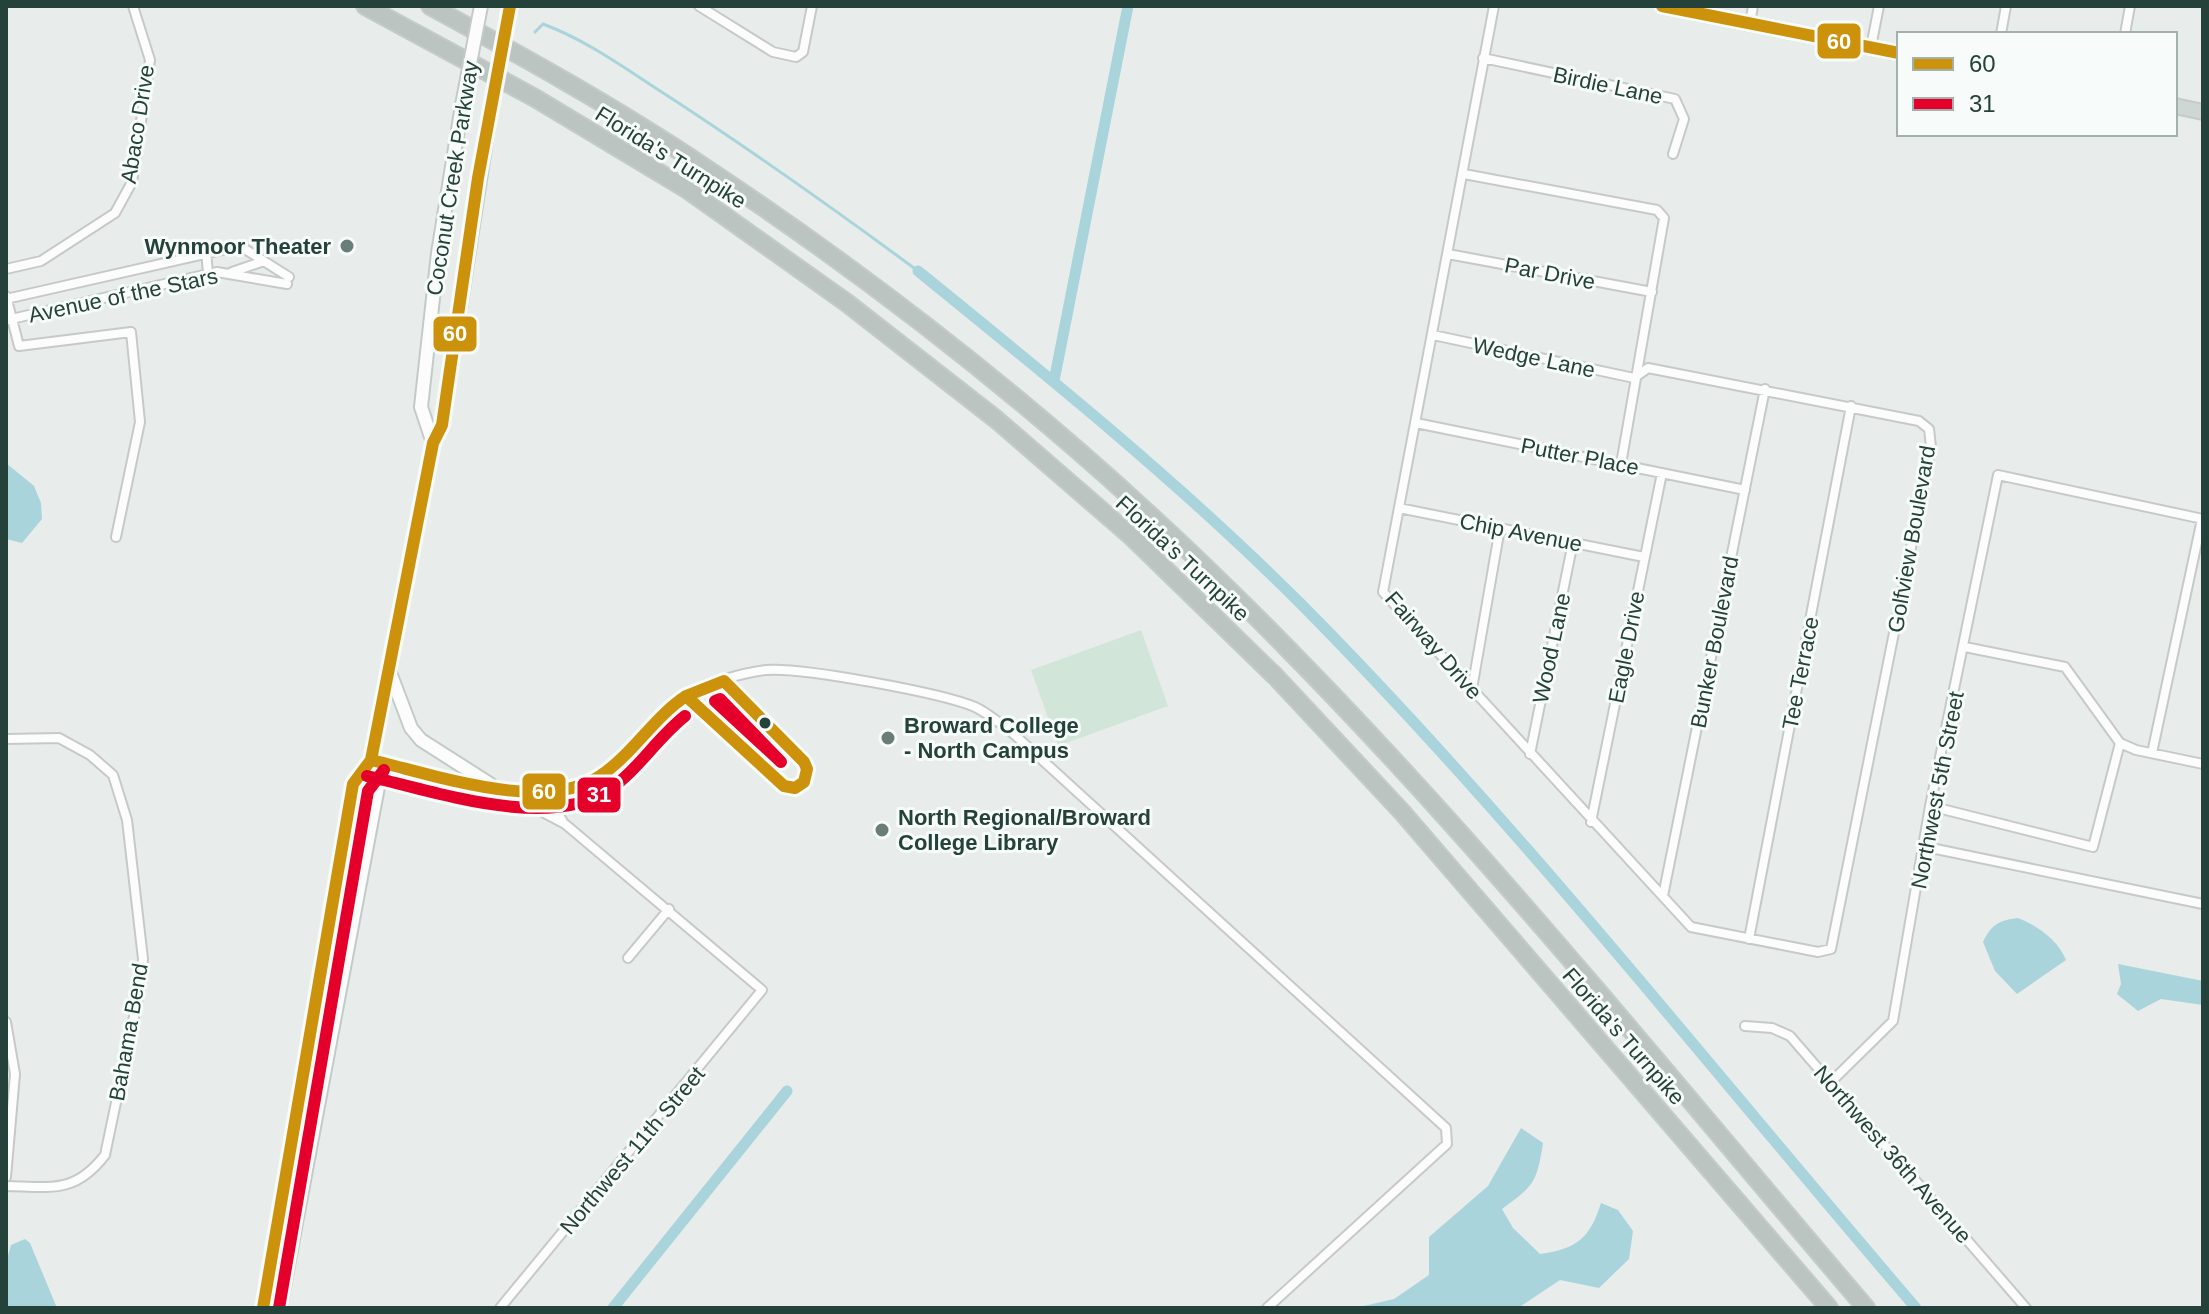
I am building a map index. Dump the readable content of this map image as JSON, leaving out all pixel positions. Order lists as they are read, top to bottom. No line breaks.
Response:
{"streets":{"highway":["Florida's Turnpike"],"main road":["Coconut Creek Parkway"],"street":["Birdie Lane","Abaco Drive","Par Drive","Avenue of the Stars","Wedge Lane","Putter Place","Chip Avenue","Golfview Boulevard","Bunker Boulevard","Fairway Drive","Eagle Drive","Wood Lane","Tee Terrace","Northwest 5th Street","Bahama Bend","Northwest 11th Street","Northwest 36th Avenue"]},"crossings":[["Birdie Lane","Fairway Drive"],["Par Drive","Fairway Drive"],["Wedge Lane","Golfview Boulevard"],["Wedge Lane","Fairway Drive"],["Putter Place","Bunker Boulevard"],["Putter Place","Fairway Drive"],["Putter Place","Eagle Drive"],["Chip Avenue","Fairway Drive"],["Chip Avenue","Eagle Drive"],["Chip Avenue","Wood Lane"],["Golfview Boulevard","Bunker Boulevard"],["Golfview Boulevard","Fairway Drive"],["Golfview Boulevard","Tee Terrace"],["Bunker Boulevard","Fairway Drive"],["Fairway Drive","Eagle Drive"],["Fairway Drive","Wood Lane"],["Fairway Drive","Tee Terrace"],["Northwest 5th Street","Northwest 36th Avenue"]],"places":["Wynmoor Theater","Broward College - North Campus","North Regional/Broward College Library"],"lines":["transit line 60","transit line 31"],"legend":["60","31"]}
